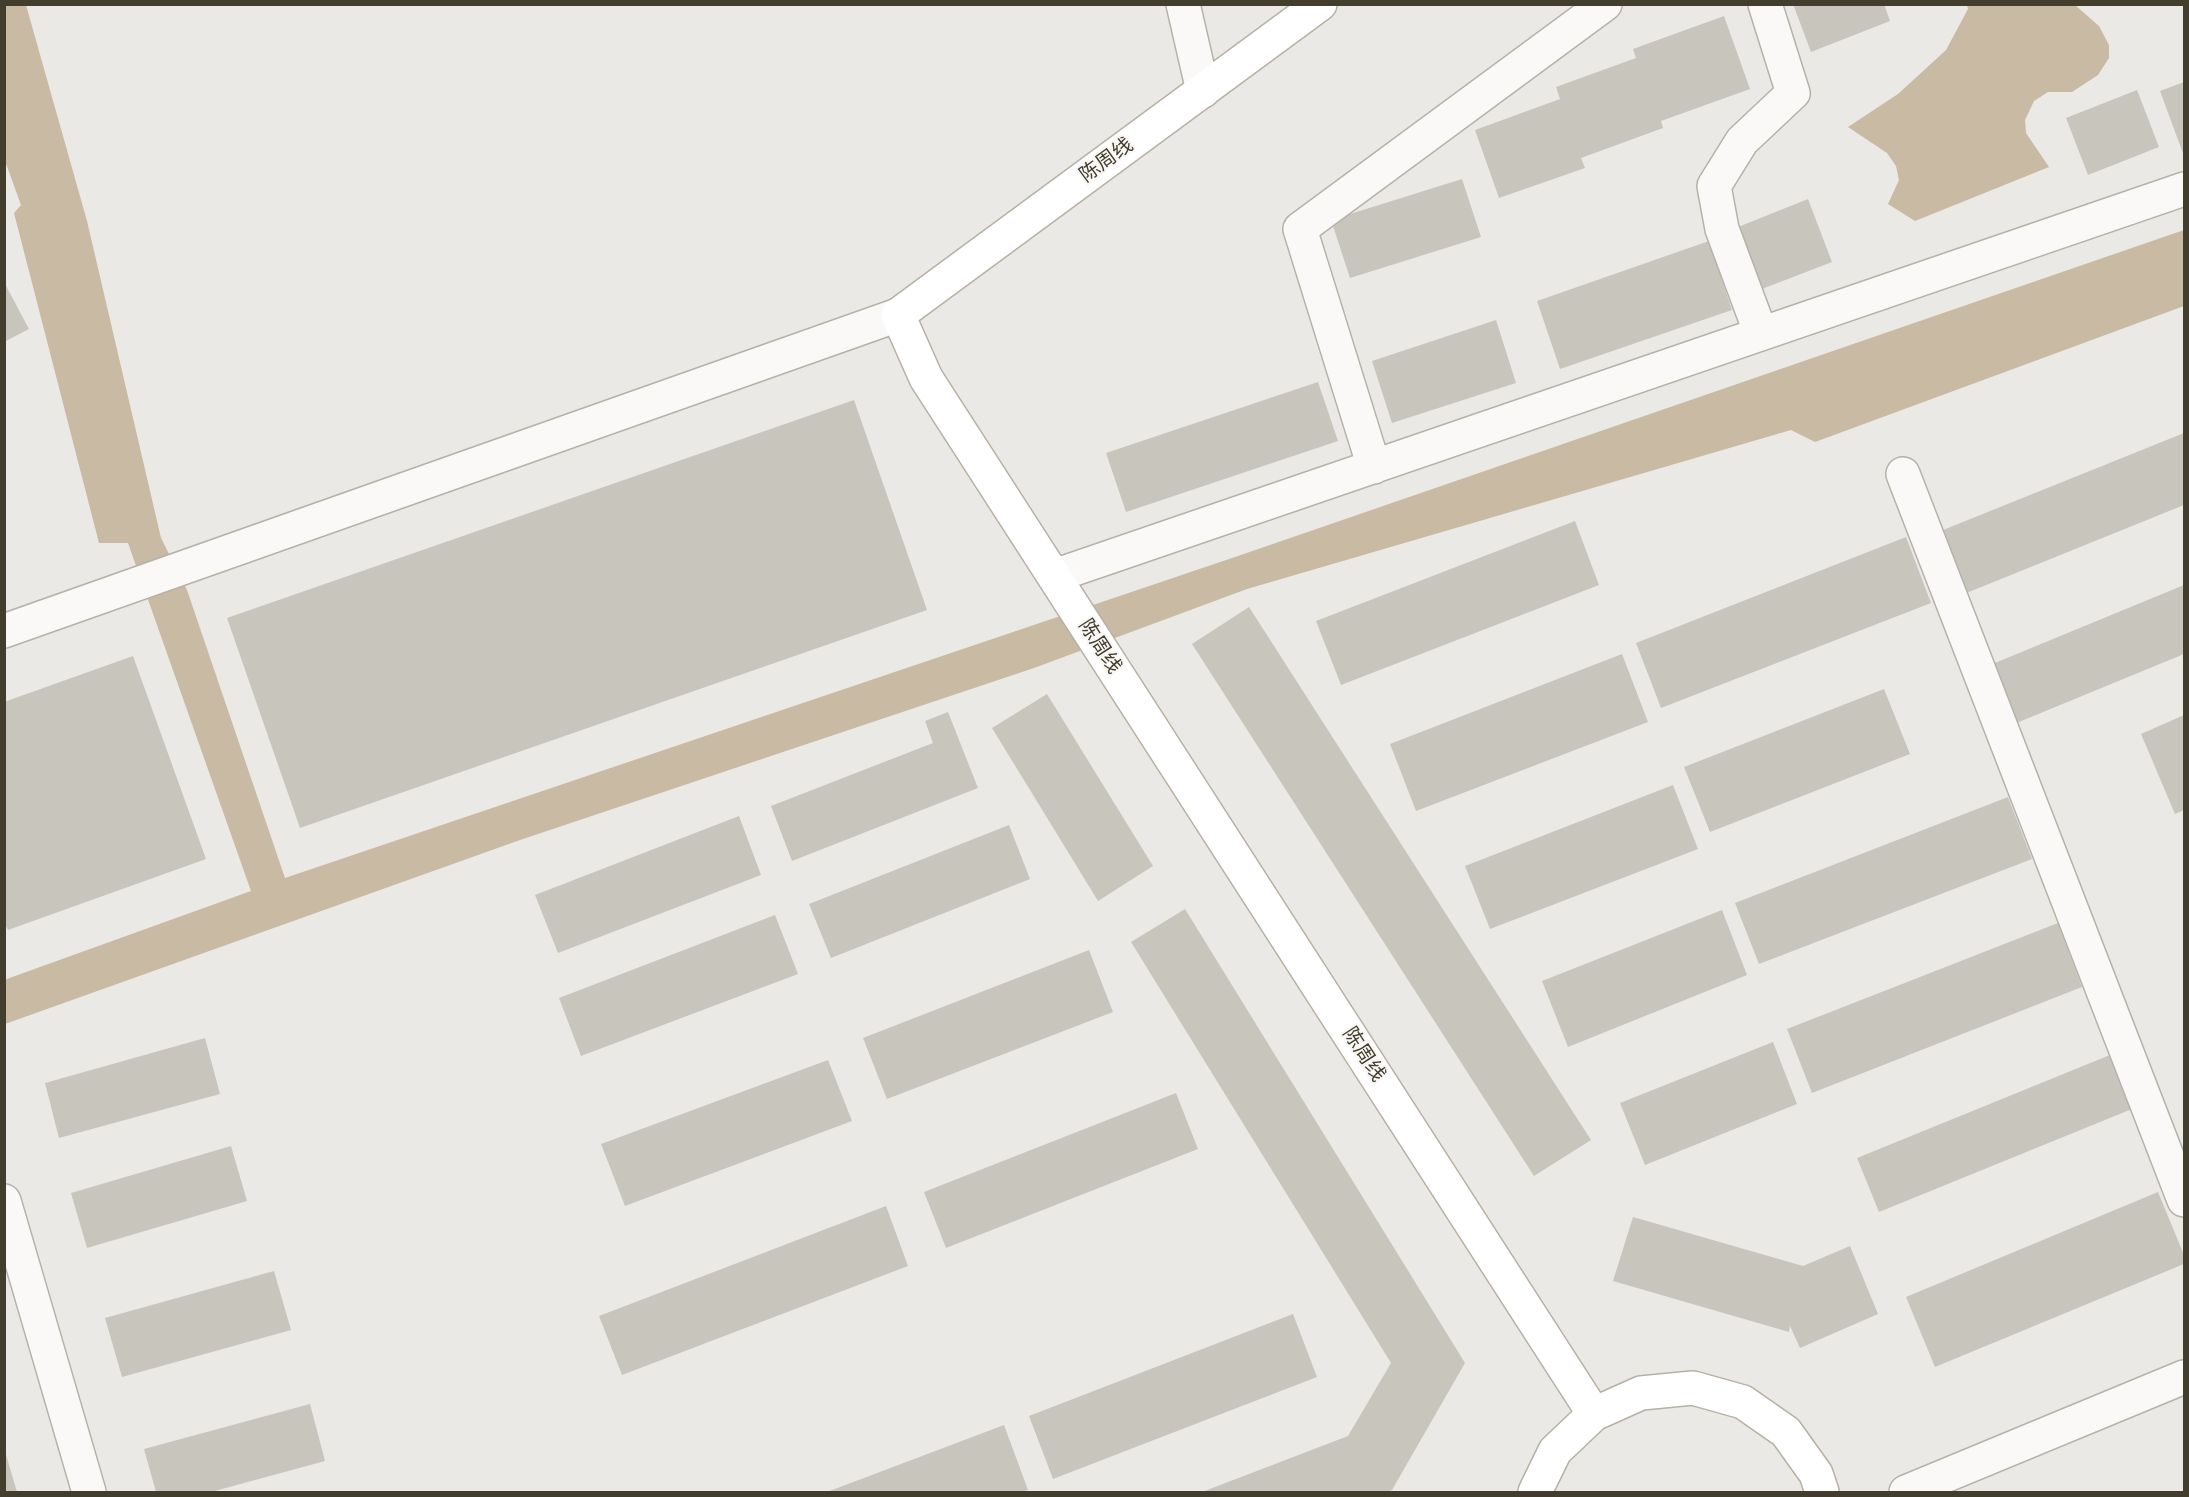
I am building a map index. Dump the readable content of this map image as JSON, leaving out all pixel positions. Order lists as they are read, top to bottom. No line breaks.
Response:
{"streets":{"main road":["陈周线"]}}
